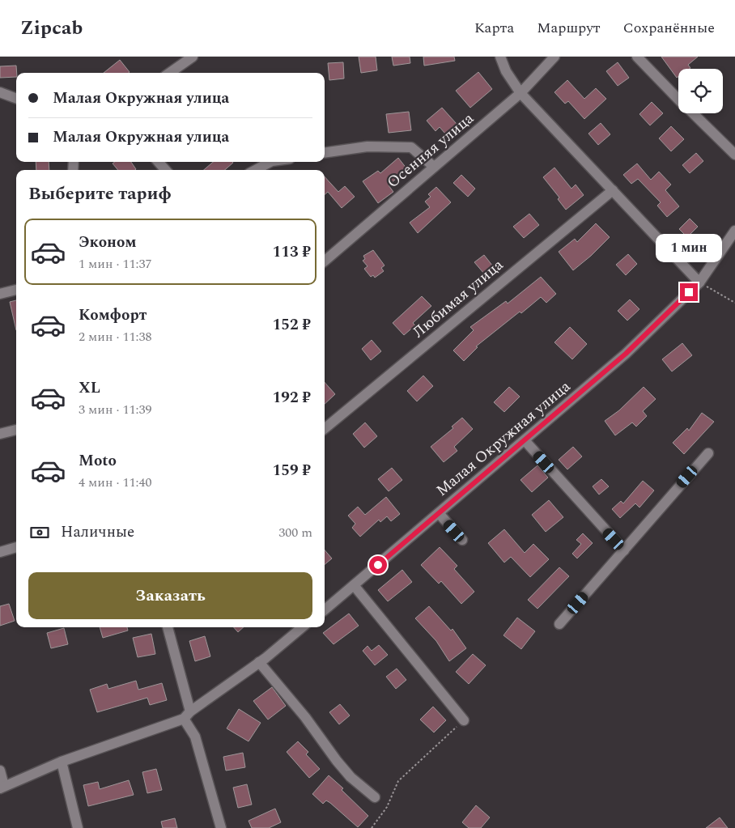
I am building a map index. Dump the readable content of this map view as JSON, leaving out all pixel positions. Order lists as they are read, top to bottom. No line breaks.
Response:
{"streets":{"street":["Осенняя улица","Любимая улица","Малая Окружная улица"]},"page":{"header":"Zipcab","nav":["Карта","Маршрут","Сохранённые"],"banner":["Малая Окружная улица","Малая Окружная улица"],"heading":"Выберите тариф","list":[{"name":"Эконом","note":"1 мин · 11:37","value":"113 ₽"},{"name":"Комфорт","note":"2 мин · 11:38","value":"152 ₽"},{"name":"XL","note":"3 мин · 11:39","value":"192 ₽"},{"name":"Moto","note":"4 мин · 11:40","value":"159 ₽"}],"bubble":"1 мин","pay":["Наличные","300 m"],"buttons":"Заказать"}}
